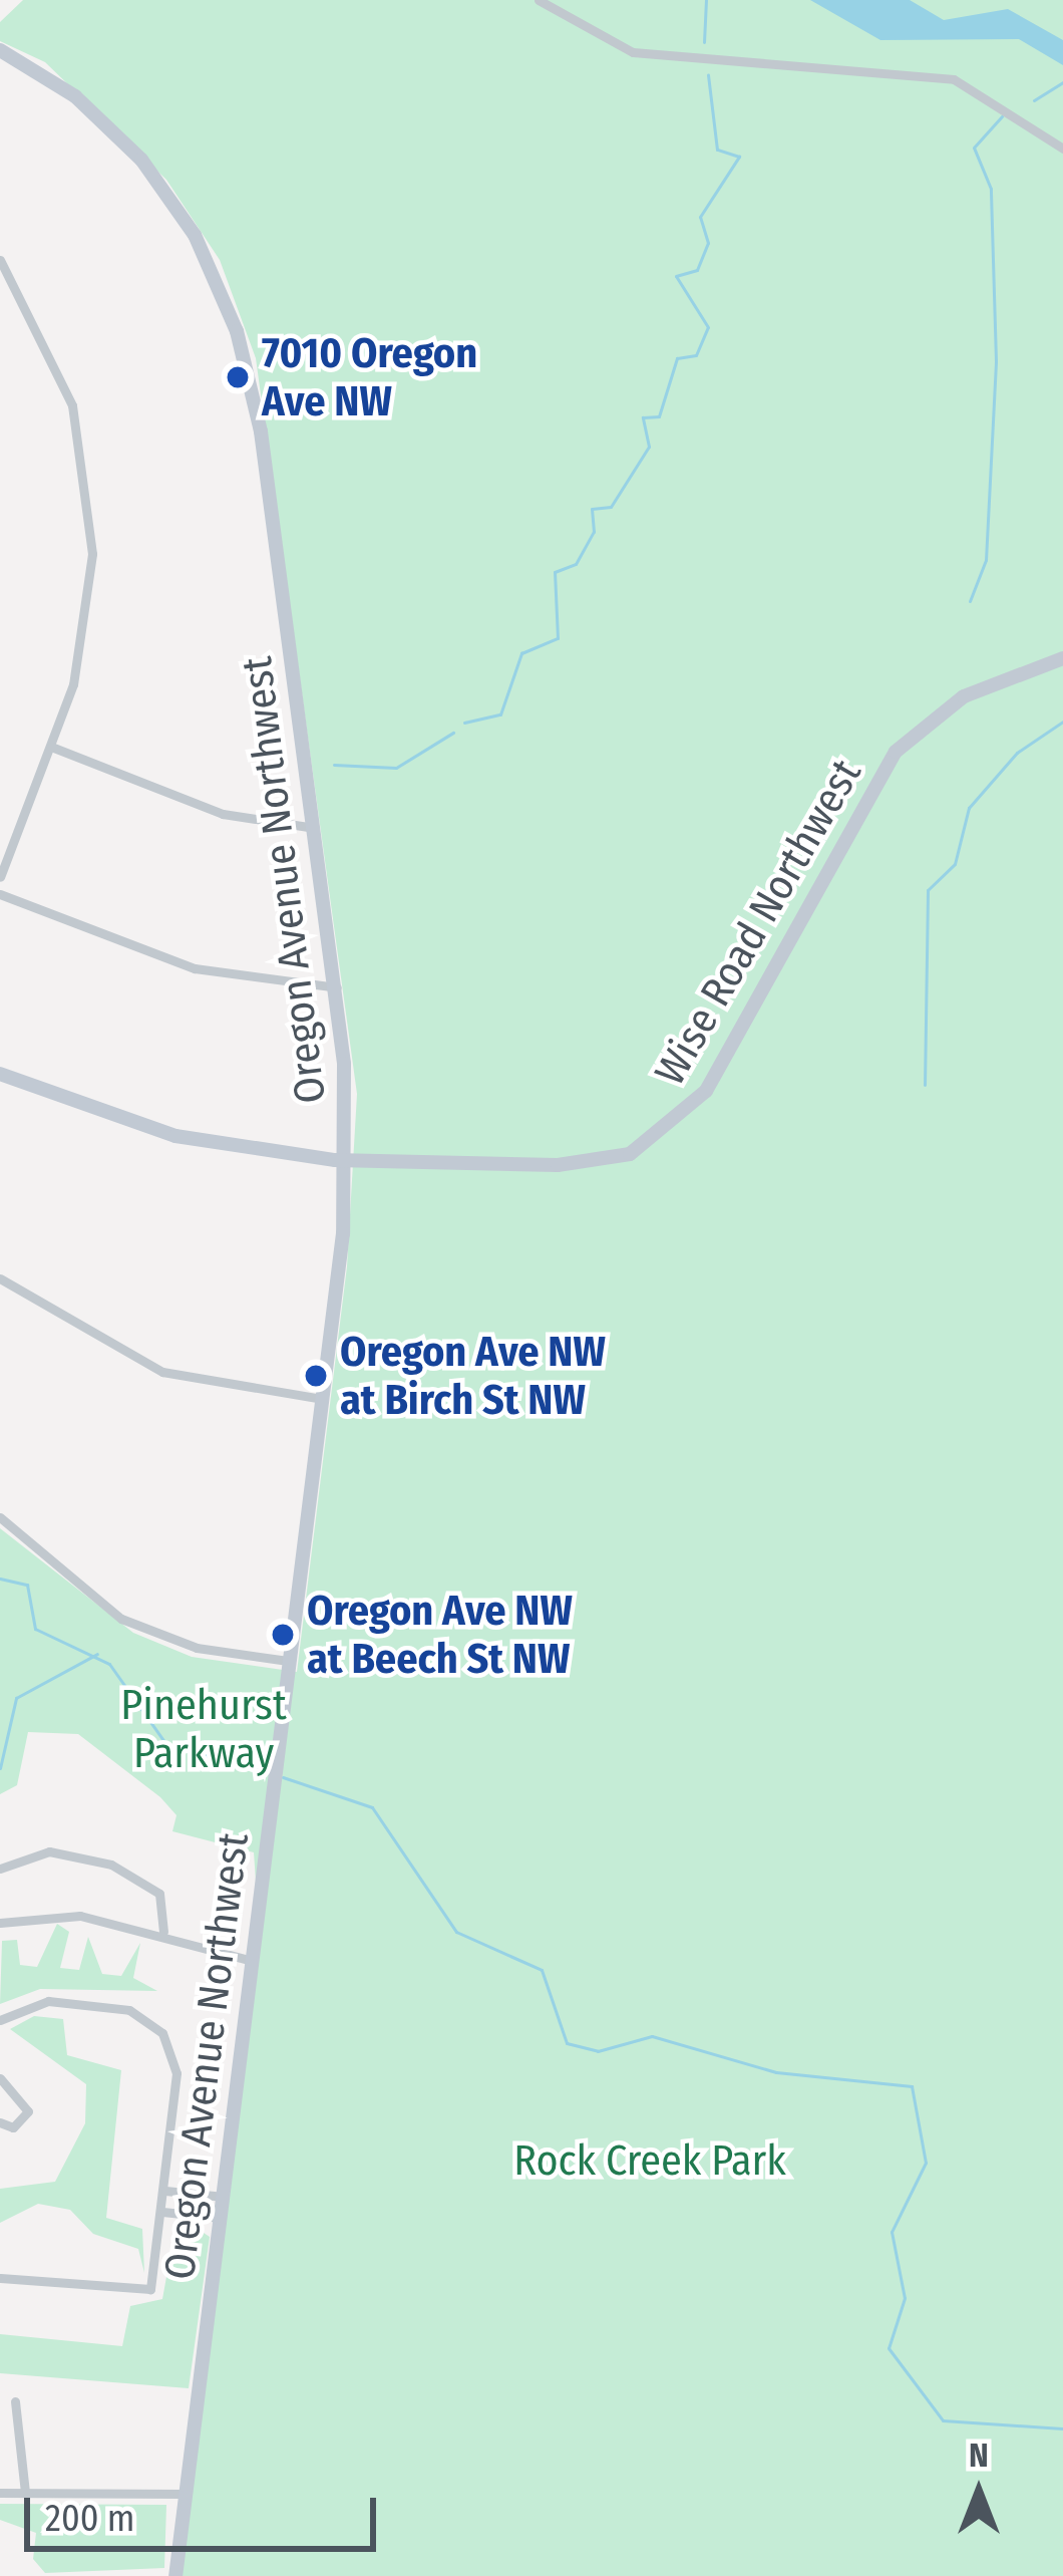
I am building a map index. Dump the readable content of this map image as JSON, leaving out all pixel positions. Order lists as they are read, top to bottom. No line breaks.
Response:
{"streets":{"street":["Oregon Avenue Northwest","Wise Road Northwest"]},"crossings":[["Oregon Avenue Northwest","Wise Road Northwest"]],"parks":["Pinehurst Parkway","Rock Creek Park"],"places":["7010 Oregon Ave NW","Oregon Ave NW at Birch St NW","Oregon Ave NW at Beech St NW"],"scale_bar":"200 m","north":"top"}
